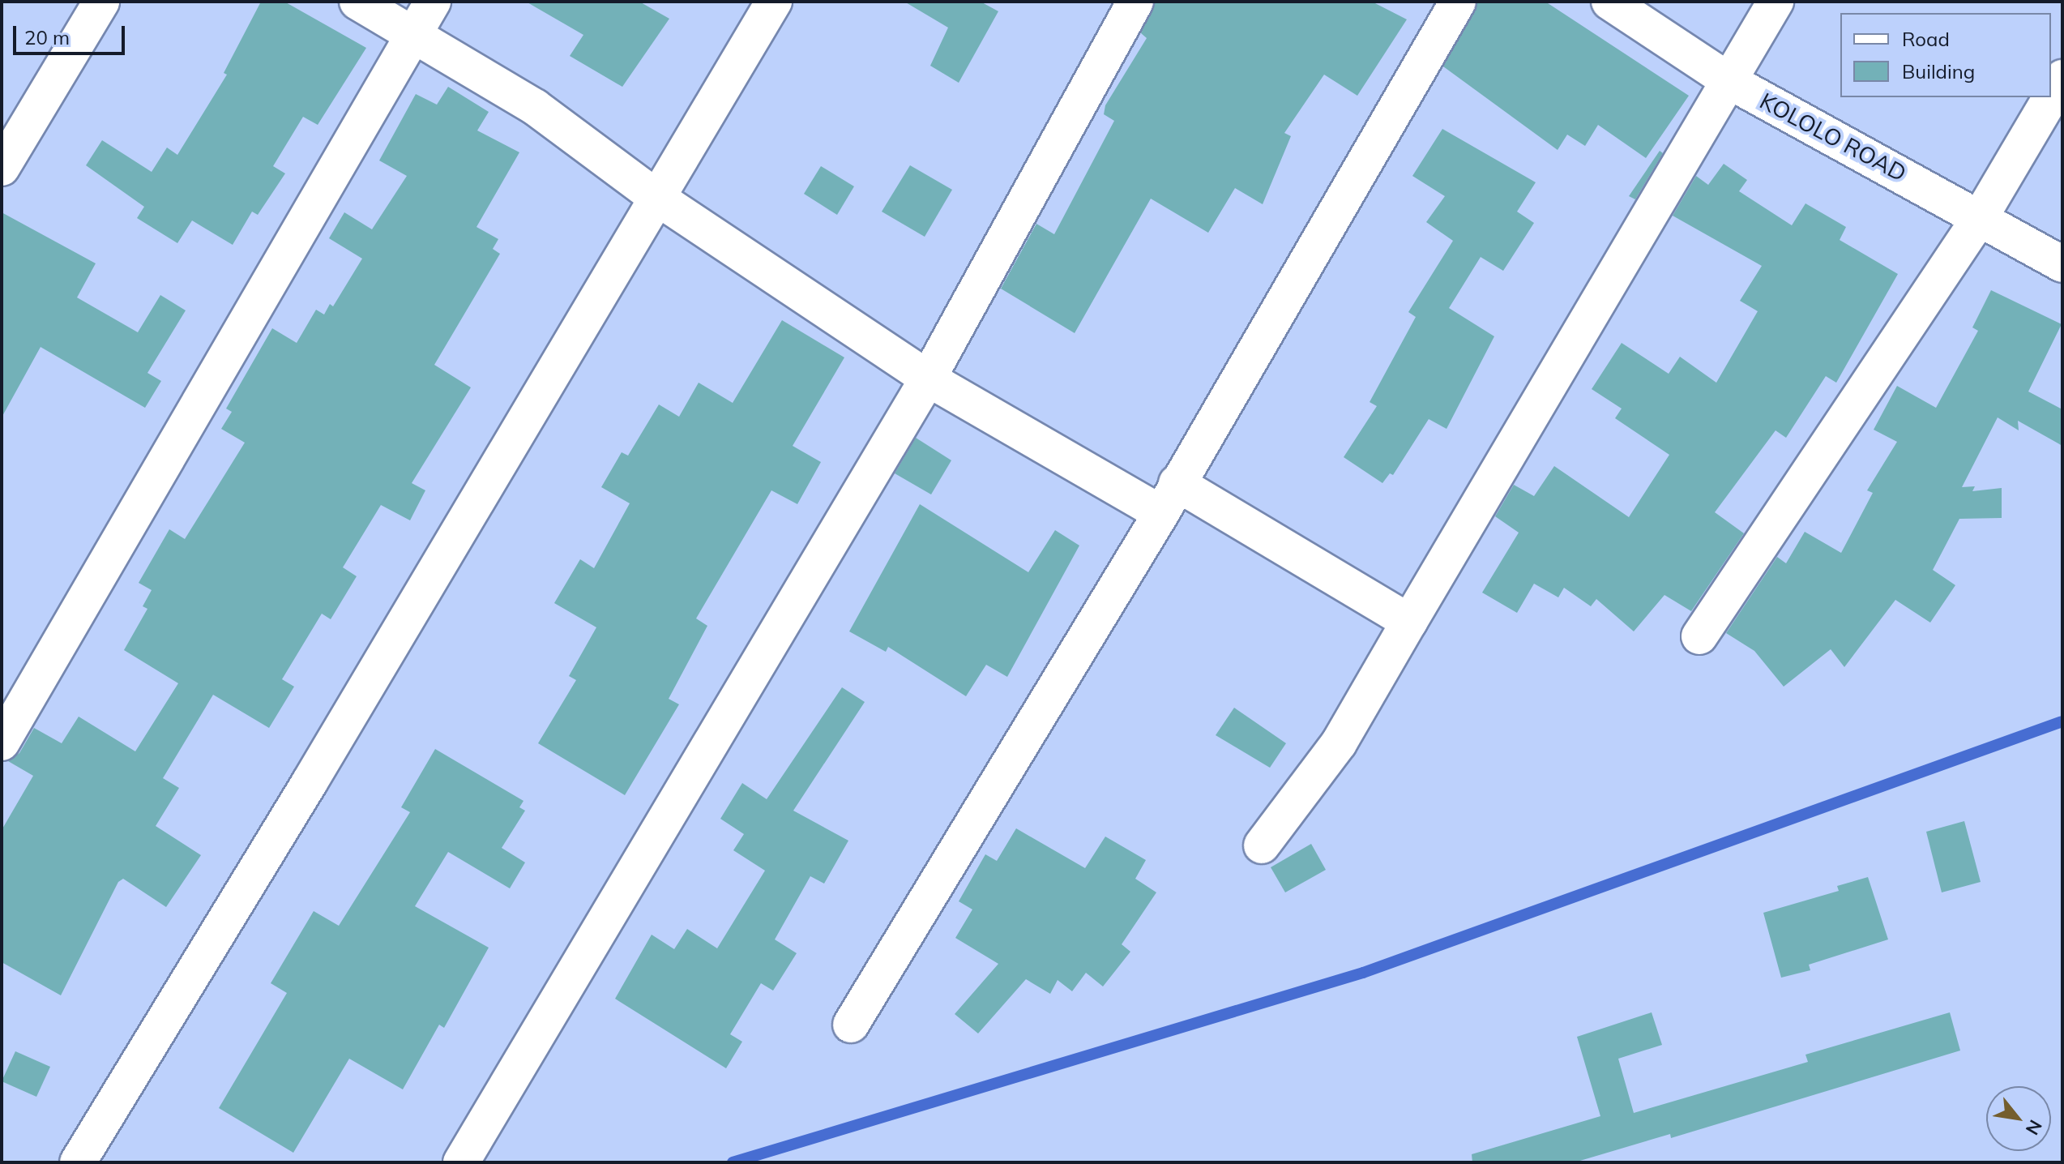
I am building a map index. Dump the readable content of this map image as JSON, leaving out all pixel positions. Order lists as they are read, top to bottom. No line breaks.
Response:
{"streets":{"street":["KOLOLO ROAD"]},"legend":["Road","Building"],"scale_bar":"20 m","north":"bottom right"}
